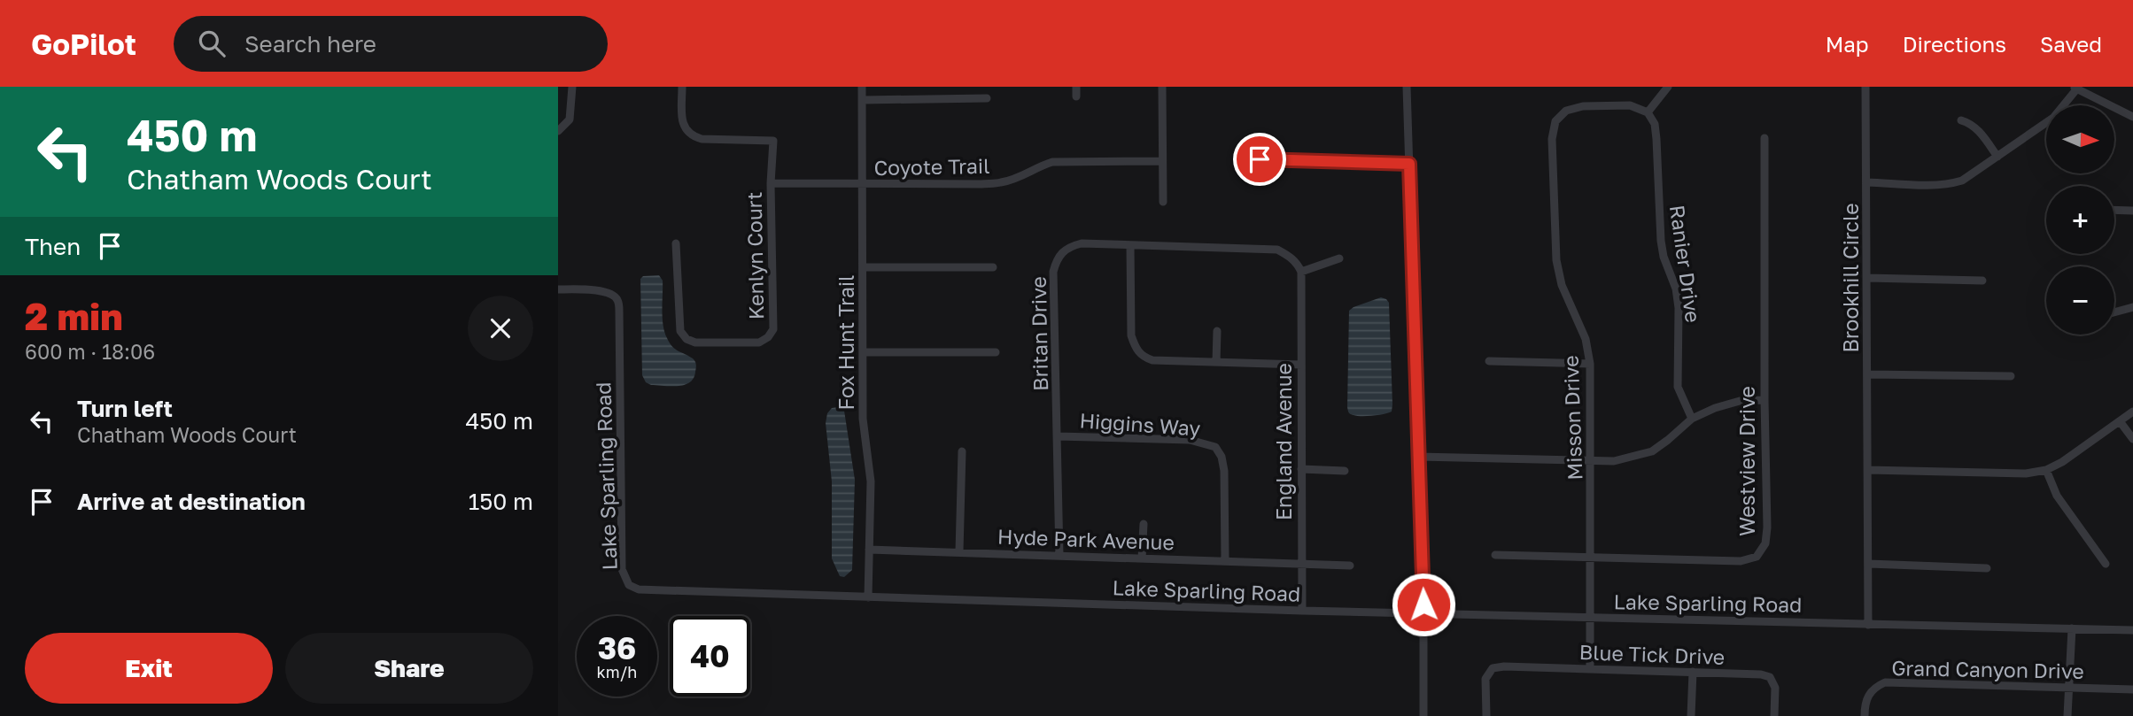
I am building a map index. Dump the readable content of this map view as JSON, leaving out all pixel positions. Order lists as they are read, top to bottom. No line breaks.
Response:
{"streets":{"street":["Coyote Trail","Kenlyn Court","Ranier Drive","Brookhill Circle","Britan Drive","Fox Hunt Trail","Misson Drive","Higgins Way","England Avenue","Westview Drive","Lake Sparling Road","Hyde Park Avenue","Blue Tick Drive","Grand Canyon Drive"]},"crossings":[["Coyote Trail","Kenlyn Court"],["Coyote Trail","Fox Hunt Trail"],["Ranier Drive","Misson Drive"],["Brookhill Circle","Lake Sparling Road"],["Britan Drive","Higgins Way"],["Britan Drive","England Avenue"],["Britan Drive","Hyde Park Avenue"],["Fox Hunt Trail","Lake Sparling Road"],["Fox Hunt Trail","Hyde Park Avenue"],["Misson Drive","Westview Drive"],["Misson Drive","Lake Sparling Road"],["Misson Drive","Blue Tick Drive"],["Higgins Way","Hyde Park Avenue"],["England Avenue","Lake Sparling Road"],["England Avenue","Hyde Park Avenue"]],"north":"right","page":{"header":"GoPilot","search":"Search here","nav":["Map","Directions","Saved"],"turn":["450 m","Chatham Woods Court"],"map_buttons":["+","−"],"then":"Then","heading":["2 min","600 m · 18:06"],"list":[{"name":"Turn left","note":"Chatham Woods Court","value":"450 m"},{"name":"Arrive at destination","value":"150 m"}],"speed":"36 km/h","limit":"40","buttons":["Exit","Share"]}}
